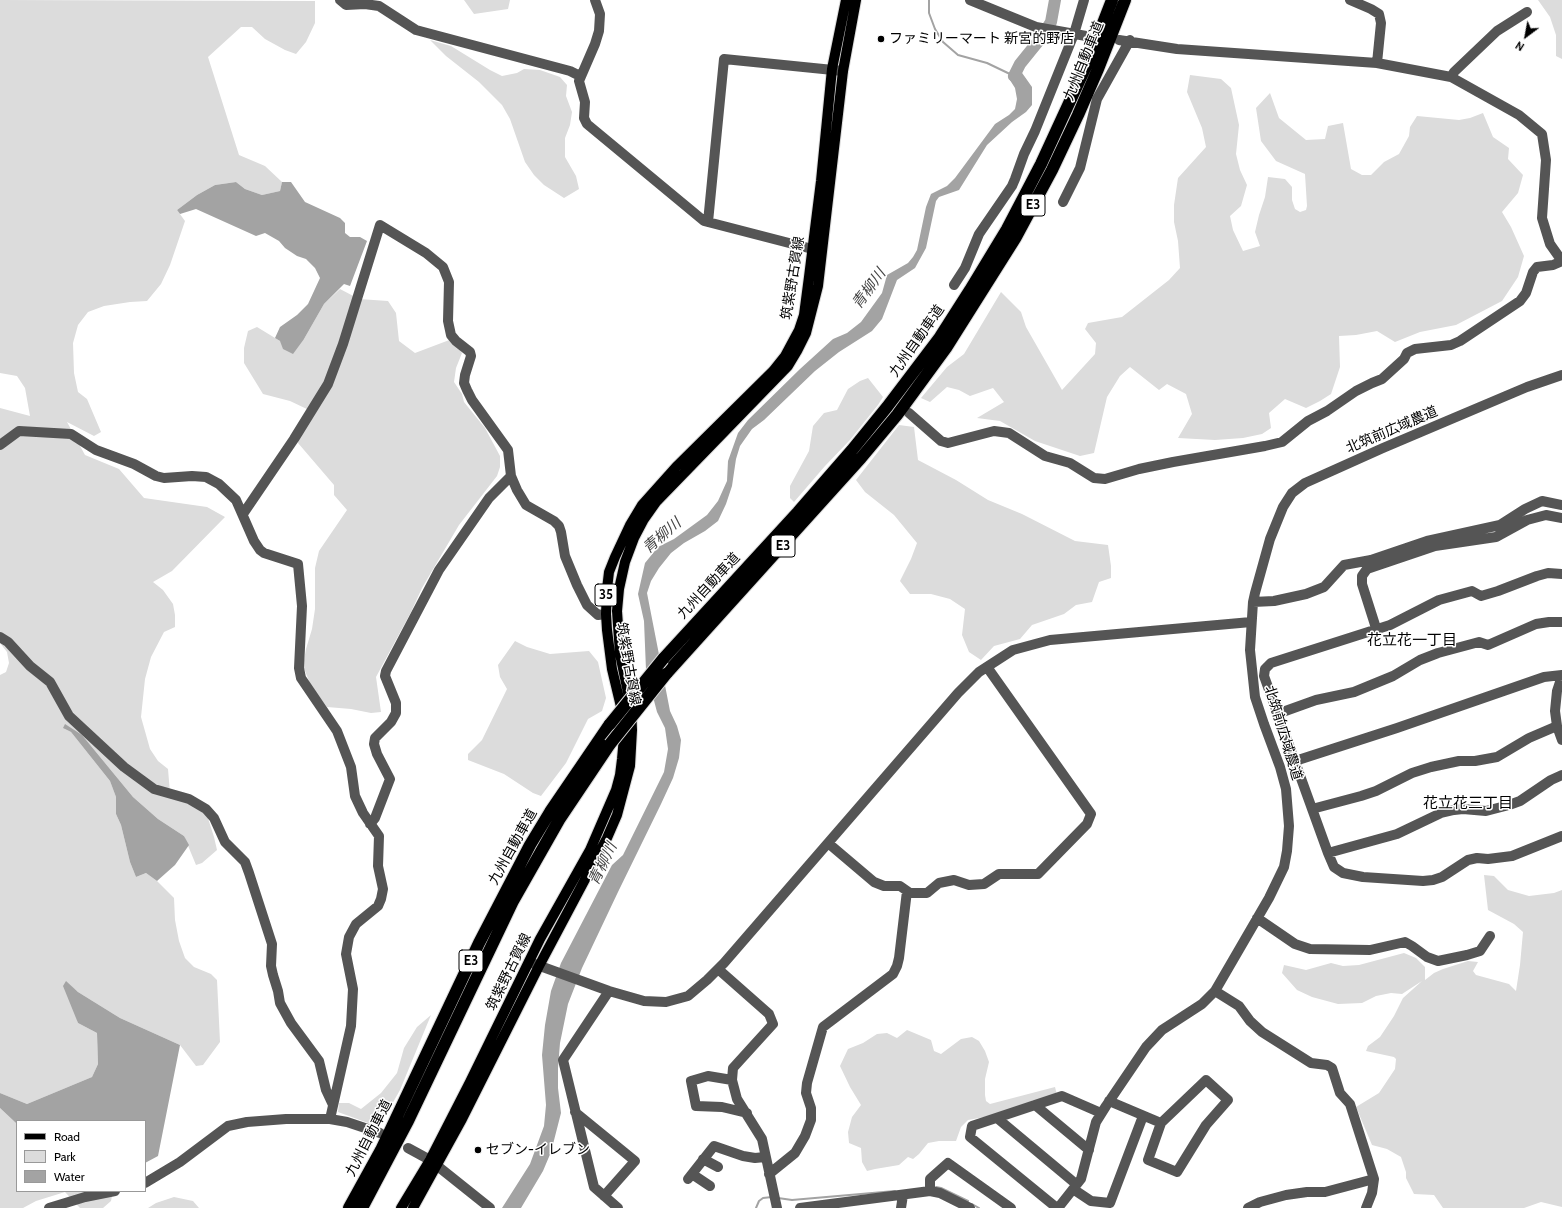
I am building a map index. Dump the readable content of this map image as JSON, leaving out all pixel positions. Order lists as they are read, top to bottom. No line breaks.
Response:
{"streets":{"highway":["九州自動車道","E3"],"main road":["筑紫野古賀線","35"],"street":["北筑前広域農道"]},"districts":["花立花一丁目","花立花三丁目"],"water":["青柳川"],"places":["ファミリーマート 新宮的野店","セブン-イレブン"],"legend":["Road","Park","Water"],"north":"bottom left"}
